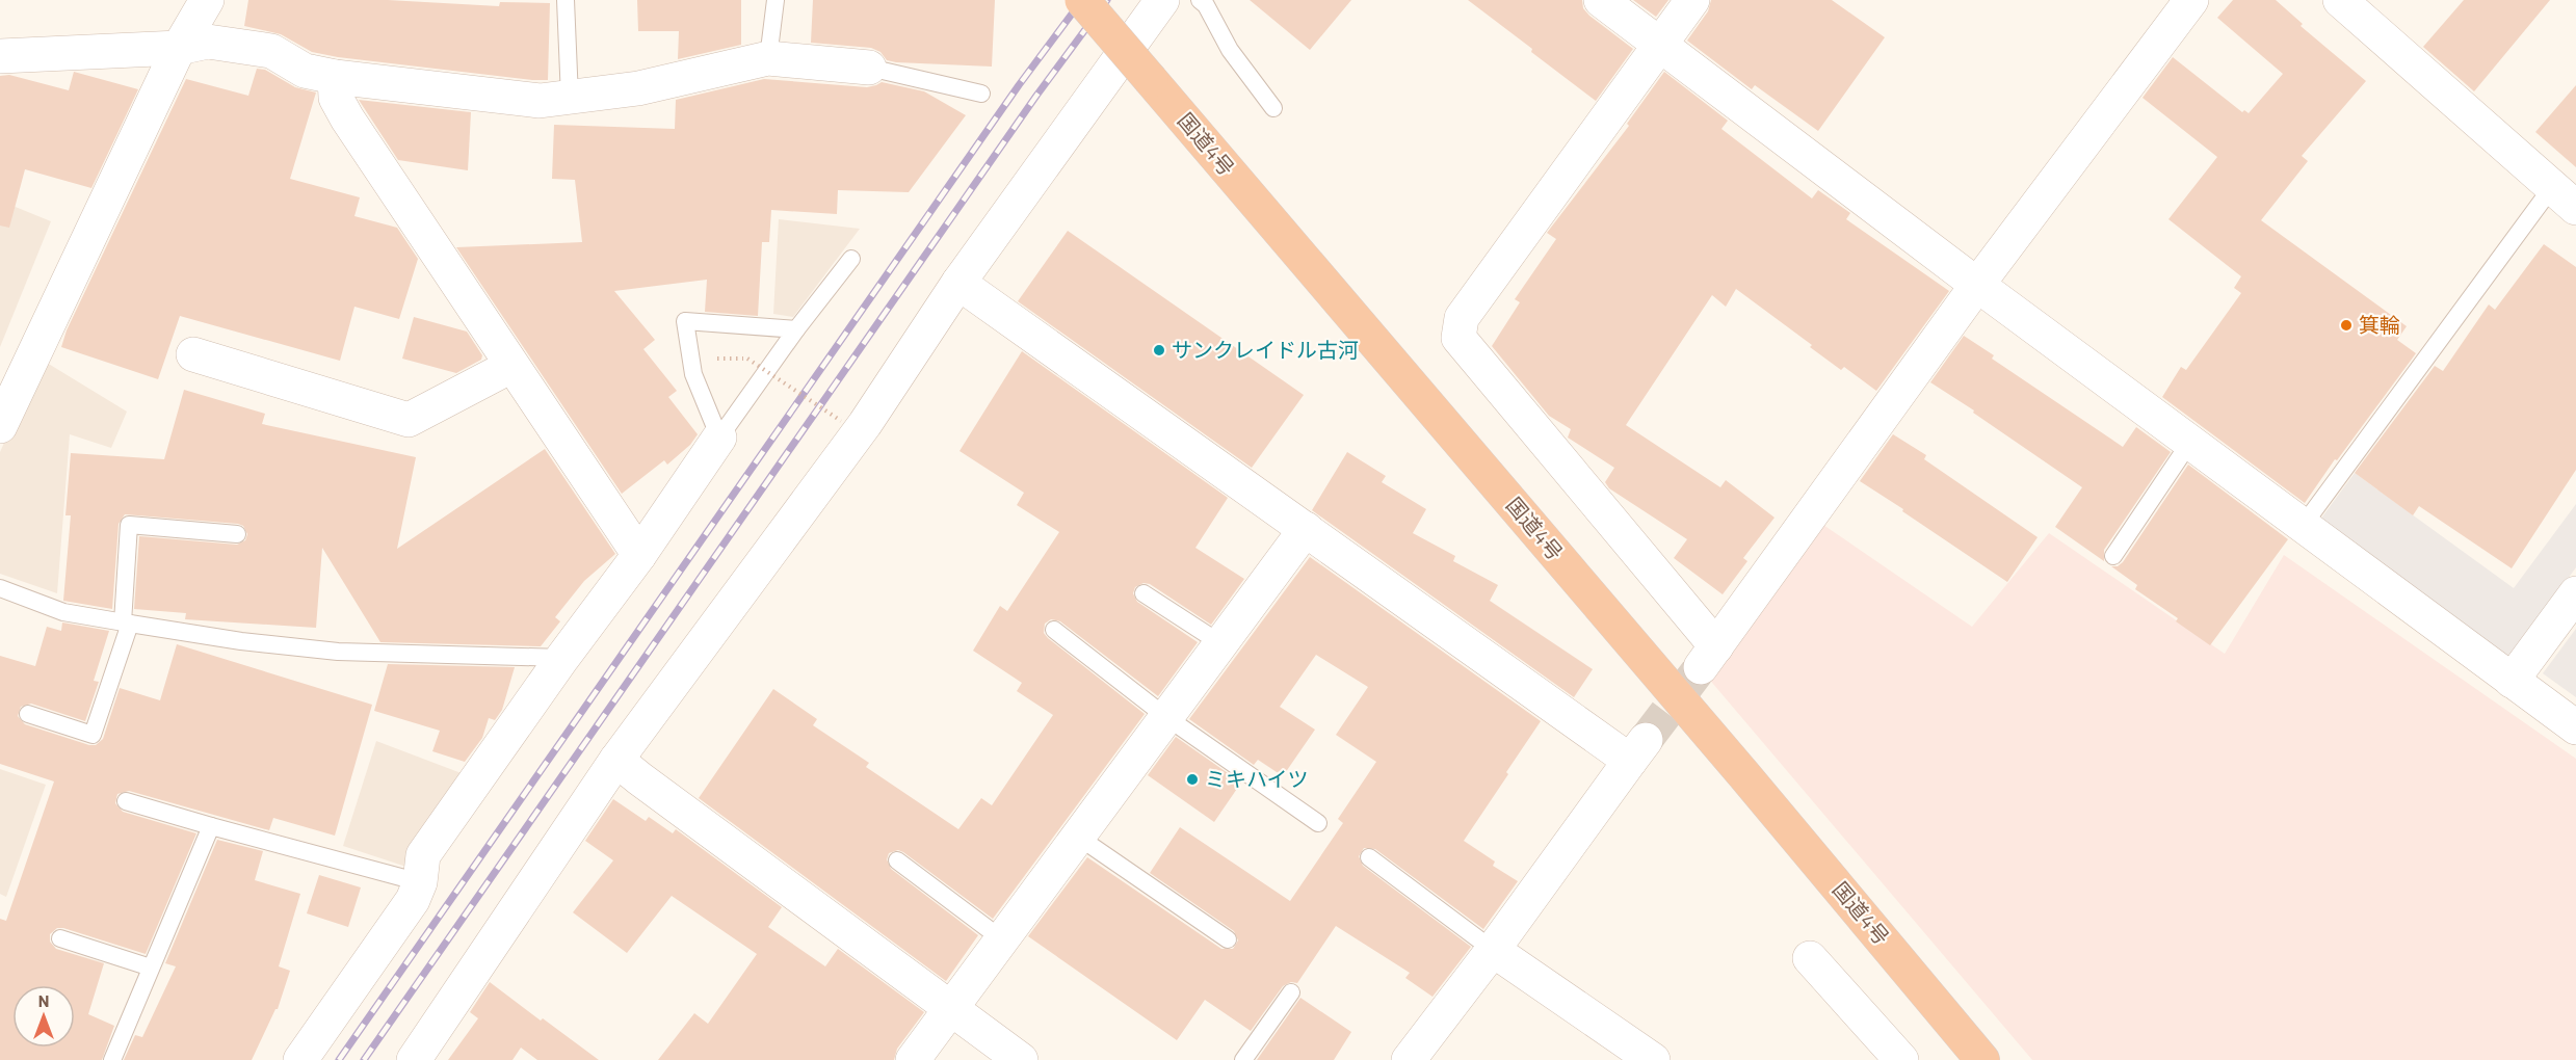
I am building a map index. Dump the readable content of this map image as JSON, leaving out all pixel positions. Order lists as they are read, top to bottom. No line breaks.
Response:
{"streets":{"highway":["国道4号"]},"places":["箕輪","サンクレイドル古河","ミキハイツ"],"north":"top"}
